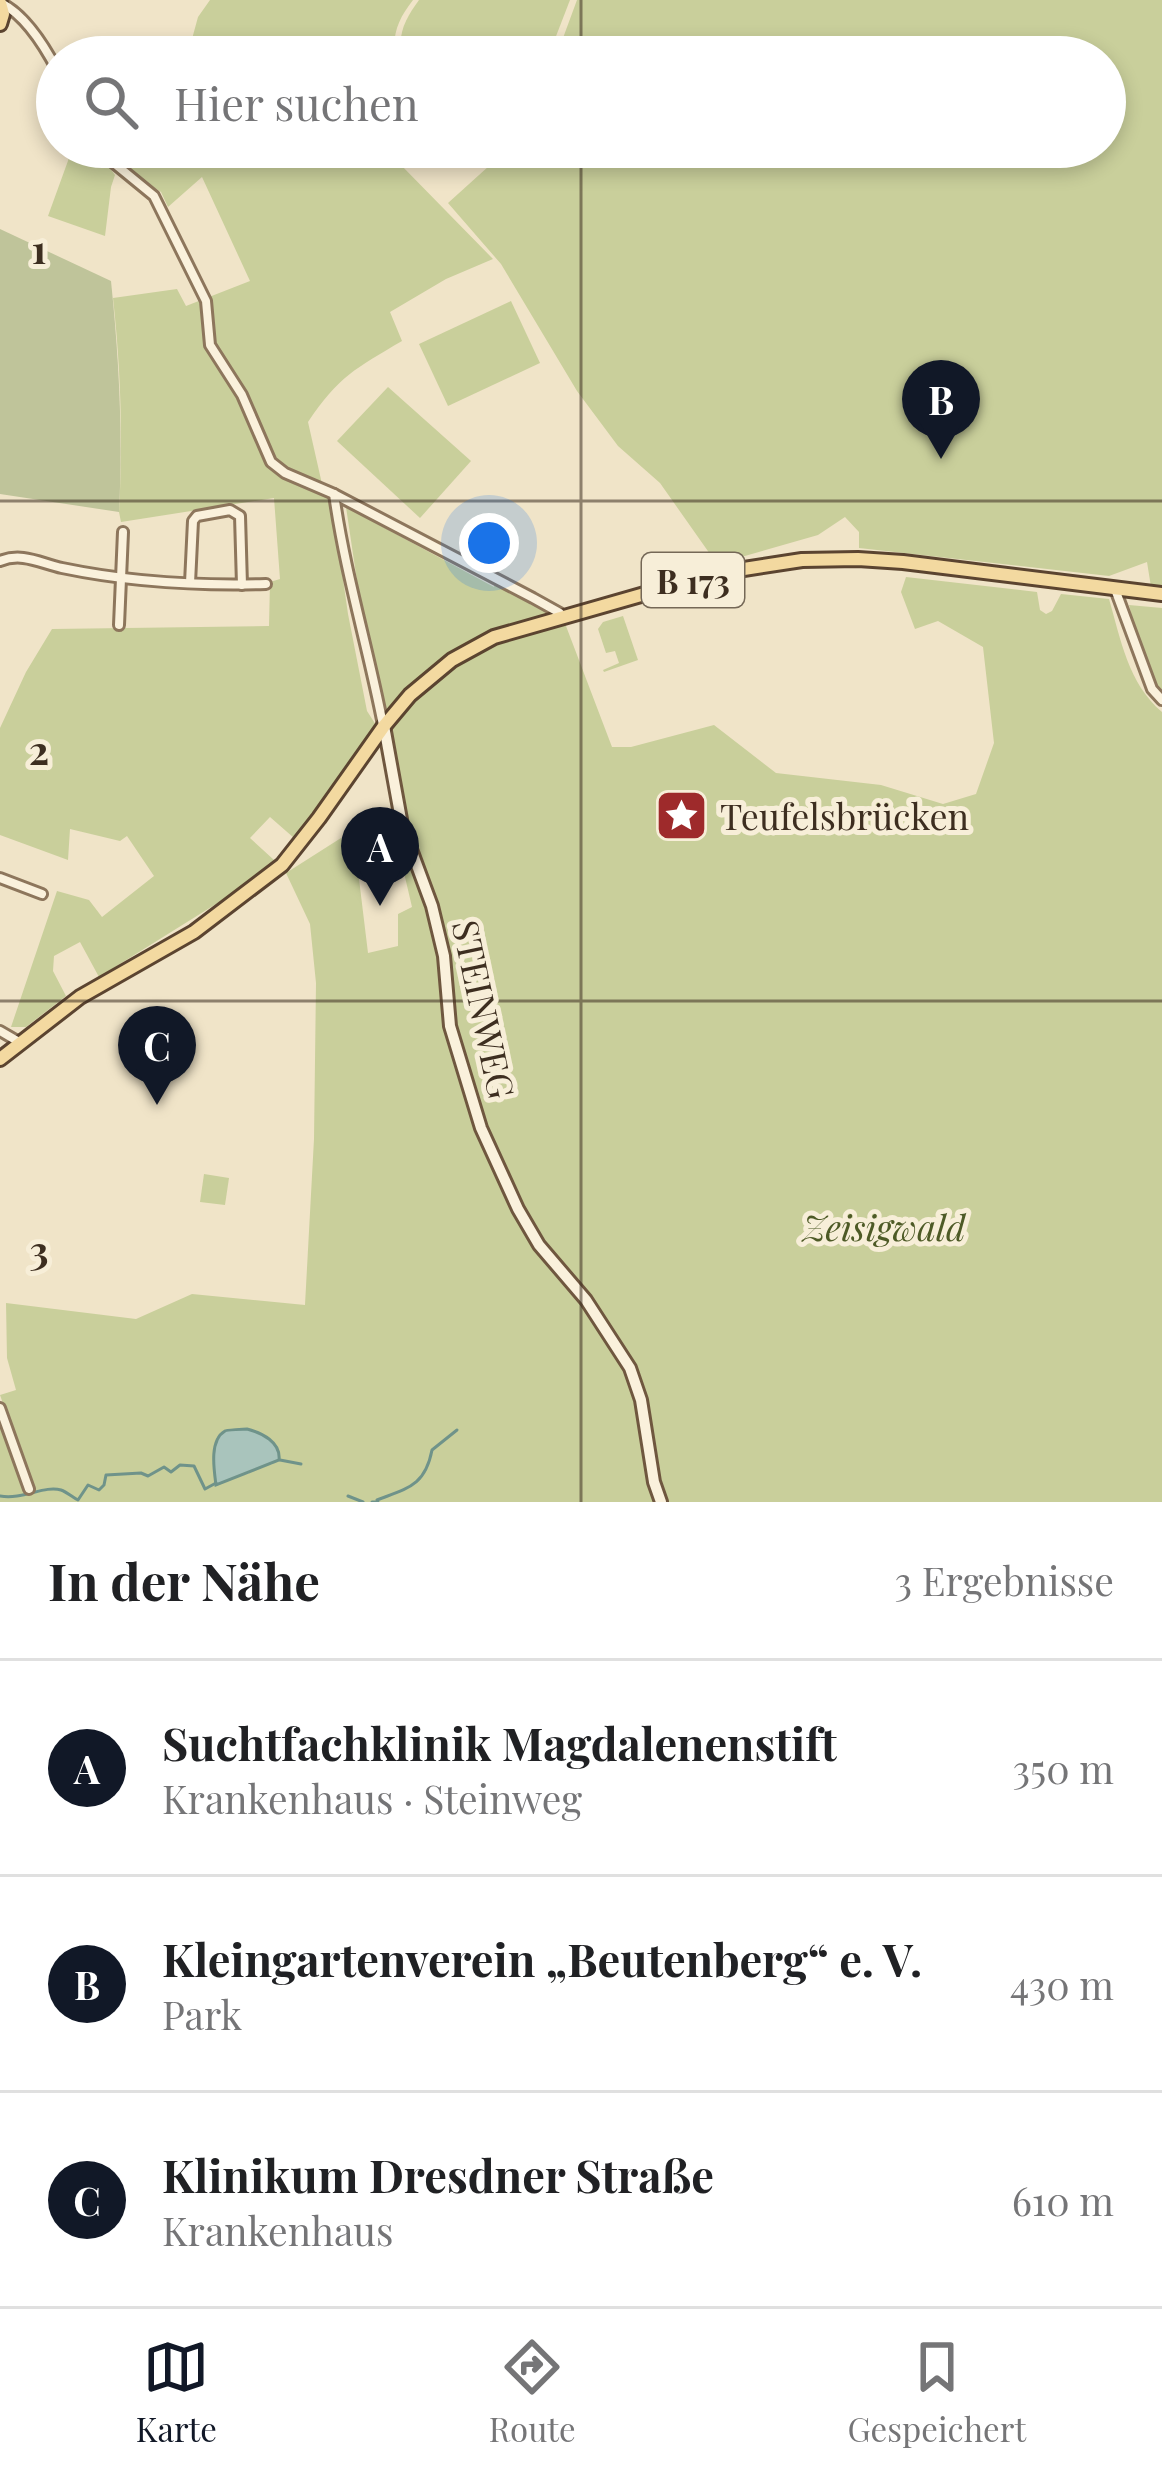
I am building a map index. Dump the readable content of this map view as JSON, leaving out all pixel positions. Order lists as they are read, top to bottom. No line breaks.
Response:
{"streets":{"main road":["B 173"],"street":["STEINWEG"]},"crossings":[["B 173","STEINWEG"]],"parks":["Zeisigwald"],"places":{"place":["Teufelsbrücken"]},"page":{"search":"Hier suchen","pins":["B","A","C"],"heading":["In der Nähe","3 Ergebnisse"],"list":[{"mark":"A","name":"Suchtfachklinik Magdalenenstift","note":"Krankenhaus · Steinweg","value":"350 m"},{"mark":"B","name":"Kleingartenverein „Beutenberg“ e. V.","note":"Park","value":"430 m"},{"mark":"C","name":"Klinikum Dresdner Straße","note":"Krankenhaus","value":"610 m"}],"nav":["Karte","Route","Gespeichert"]},"grid":{"rows":["1","2","3"]}}
